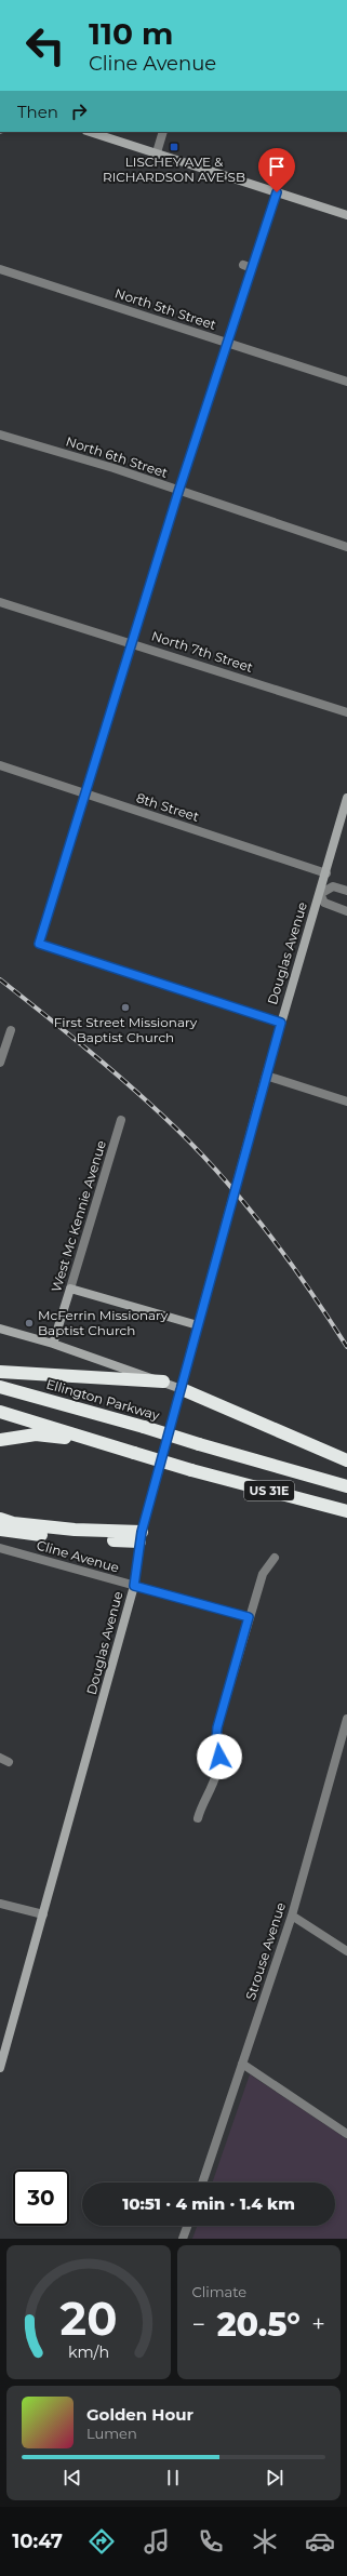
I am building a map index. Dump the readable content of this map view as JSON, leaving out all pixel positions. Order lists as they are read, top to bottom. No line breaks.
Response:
{"streets":{"highway":["Ellington Parkway","US 31E"],"main road":["Douglas Avenue","West Mc Kennie Avenue"],"street":["North 5th Street","North 6th Street","North 7th Street","8th Street","Cline Avenue","Strouse Avenue"]},"crossings":[["8th Street","Douglas Avenue"],["Douglas Avenue","Cline Avenue"]],"places":{"transit":["LISCHEY AVE & RICHARDSON AVE SB"],"other":["First Street Missionary Baptist Church","McFerrin Missionary Baptist Church"]},"page":{"turn":["110 m","Cline Avenue"],"then":"Then","limit":"30","trip":"10:51 · 4 min · 1.4 km","tile":"Climate","heat":["−","20.5°","+"],"song":["Golden Hour","Lumen"],"tabs":"10:47","gauge":["20","km/h"]}}
